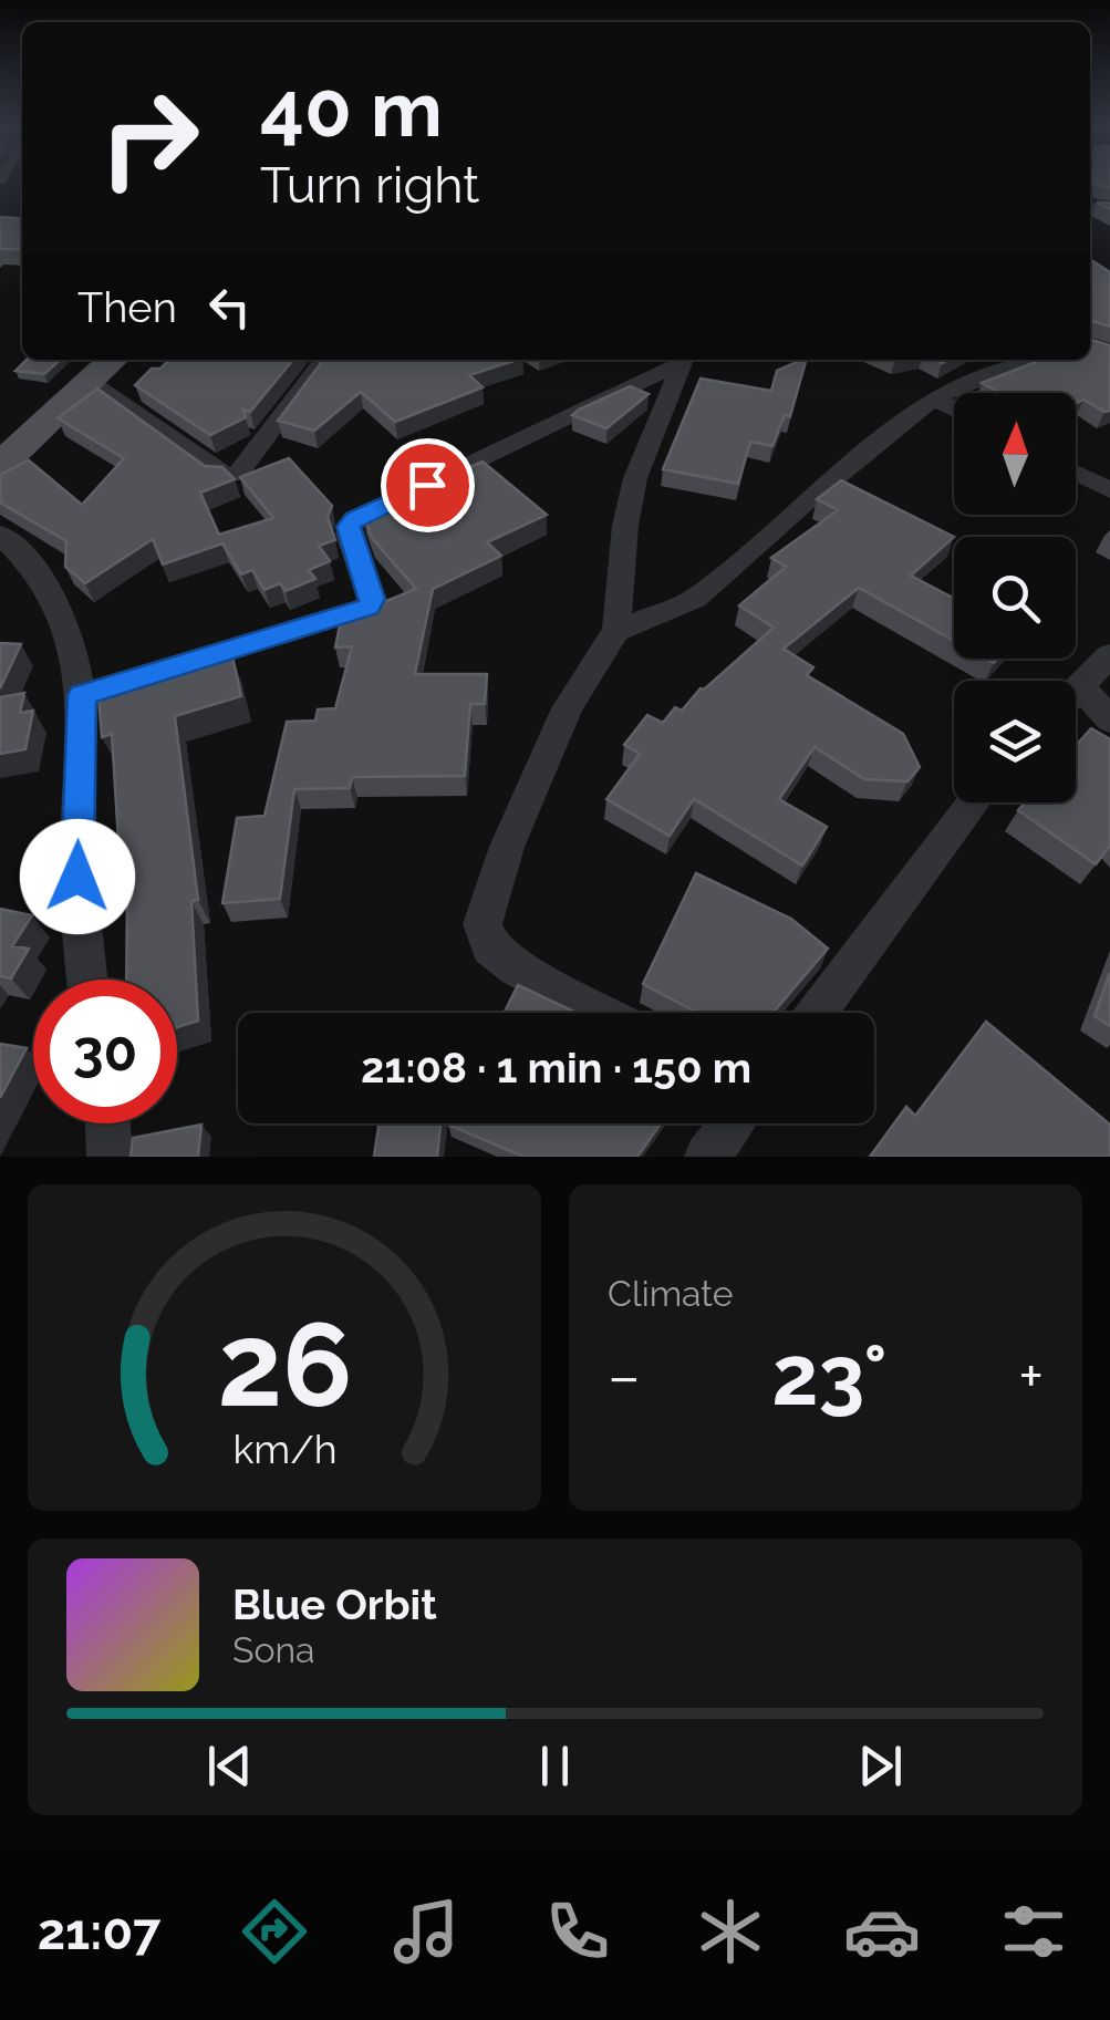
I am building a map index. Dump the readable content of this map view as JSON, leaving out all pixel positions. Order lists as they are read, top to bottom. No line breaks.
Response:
{"north":"top","page":{"turn":["40 m","Turn right"],"then":"Then","limit":"30","trip":"21:08 · 1 min · 150 m","tile":"Climate","heat":["−","23°","+"],"song":["Blue Orbit","Sona"],"tabs":"21:07","gauge":["26","km/h"]}}
